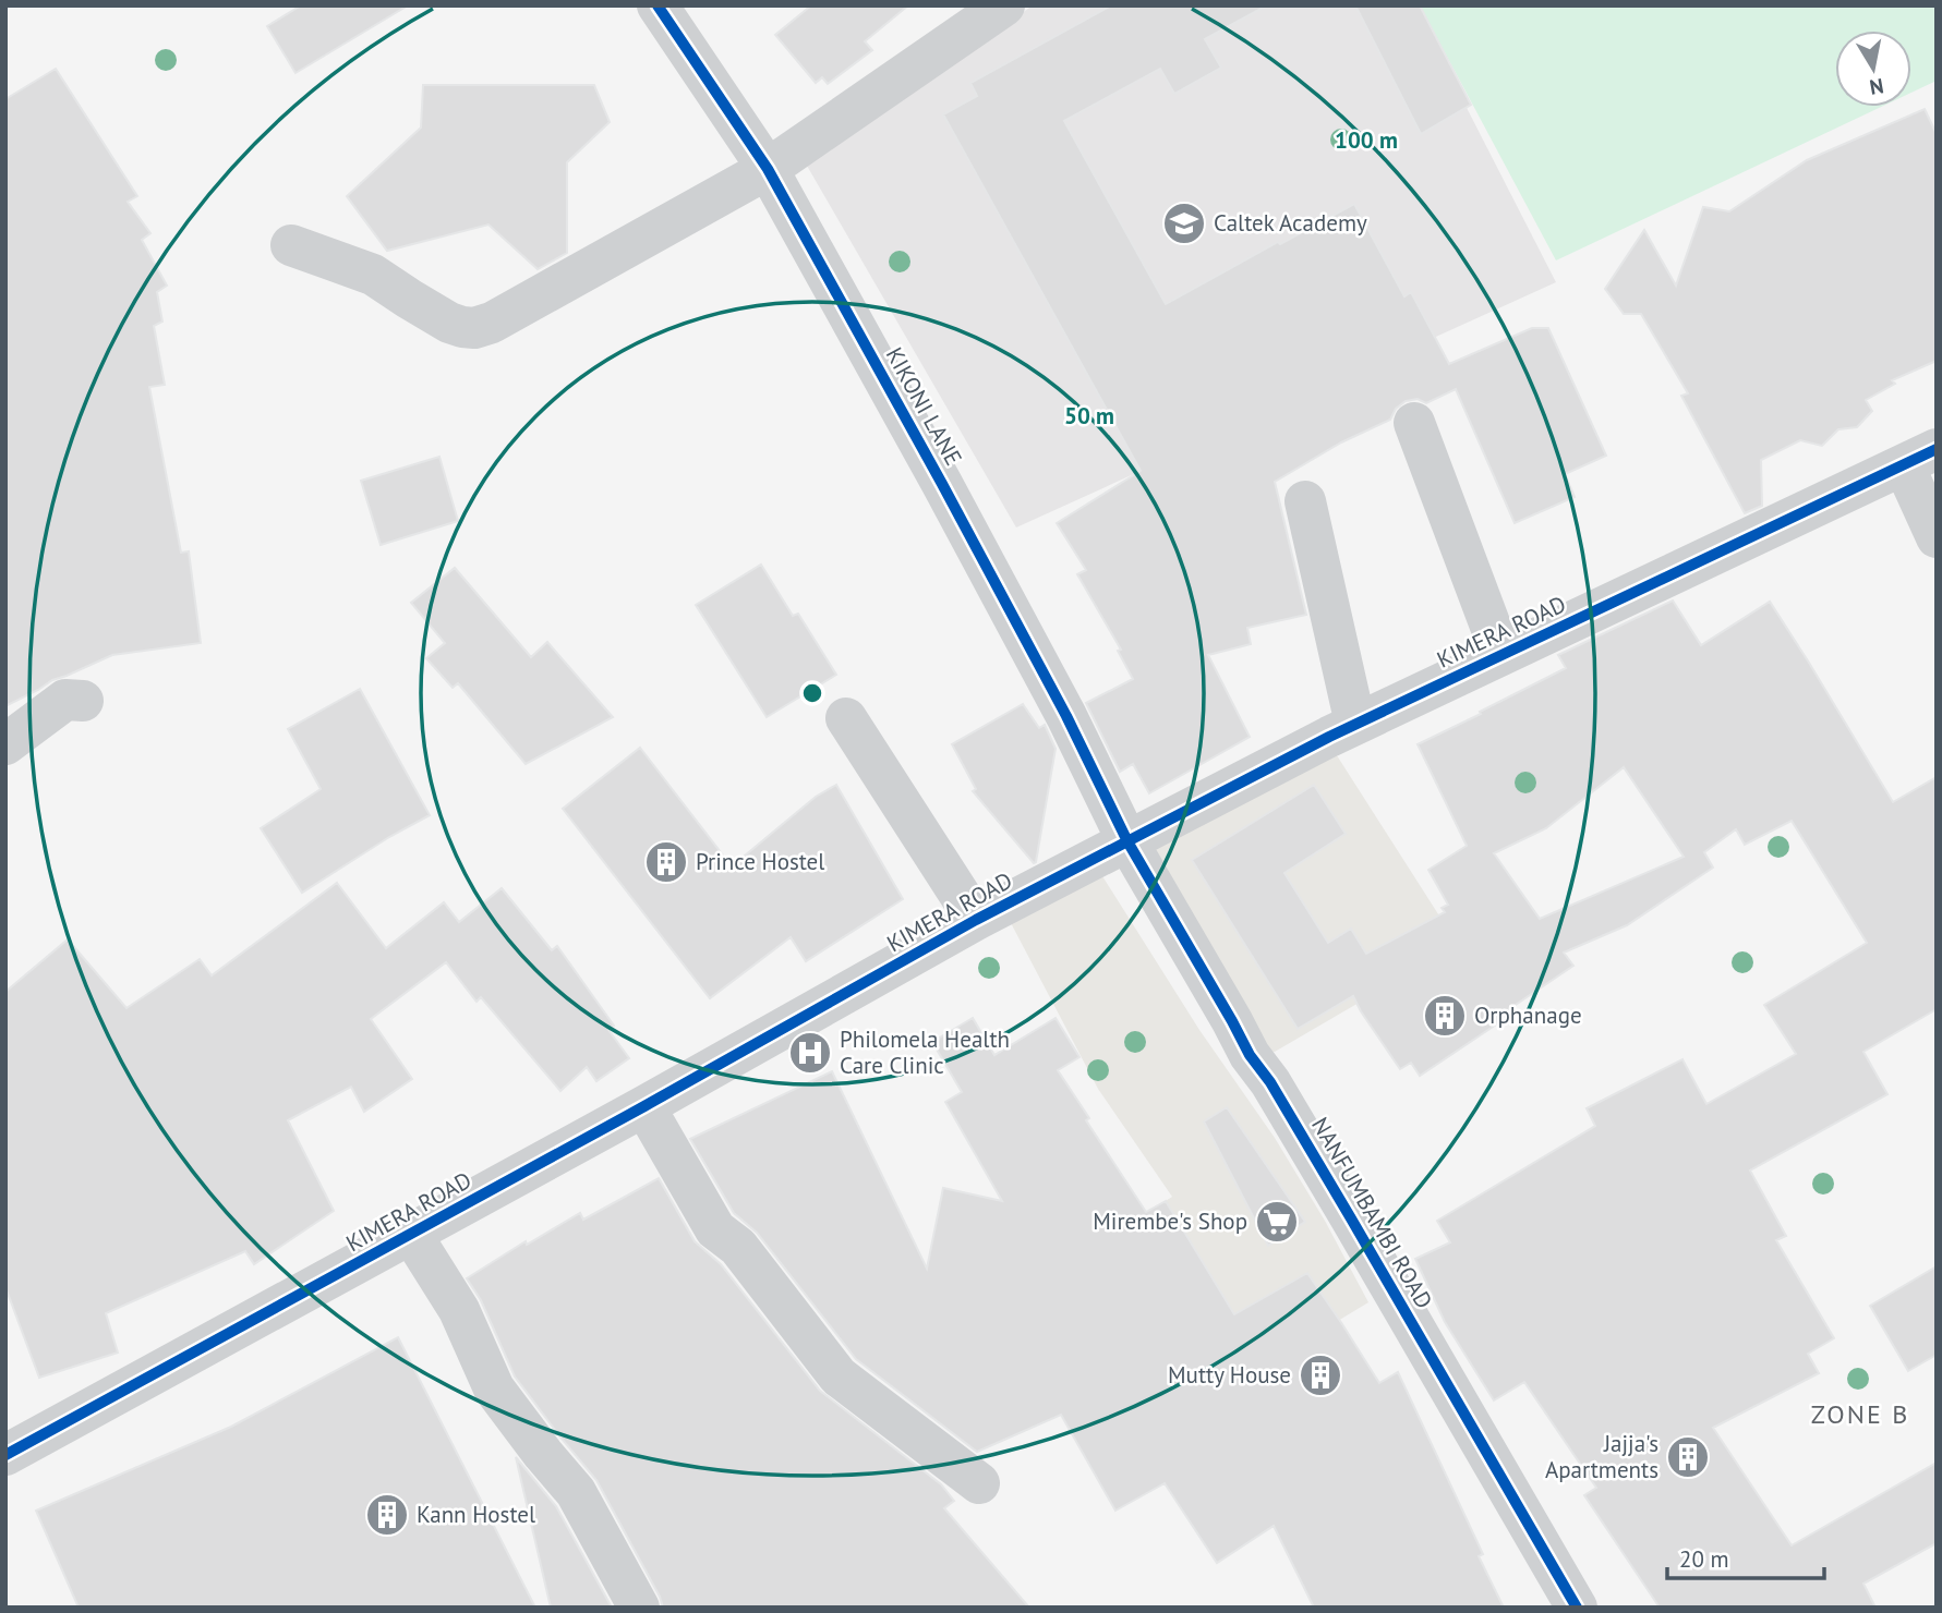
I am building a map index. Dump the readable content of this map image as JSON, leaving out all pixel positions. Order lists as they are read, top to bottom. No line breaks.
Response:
{"streets":{"street":["KIKONI LANE","KIMERA ROAD","NANFUMBAMBI ROAD"]},"crossings":[["KIKONI LANE","KIMERA ROAD"],["KIKONI LANE","NANFUMBAMBI ROAD"],["KIMERA ROAD","NANFUMBAMBI ROAD"]],"districts":["ZONE B"],"places":{"school or university":["Caltek Academy"],"building":["Prince Hostel","Orphanage","Mutty House","Jajja's Apartments","Kann Hostel"],"hospital":["Philomela Health Care Clinic"],"supermarket":["Mirembe's Shop"]},"scale_bar":"20 m","north":"bottom","rings":["100 m","50 m"]}
